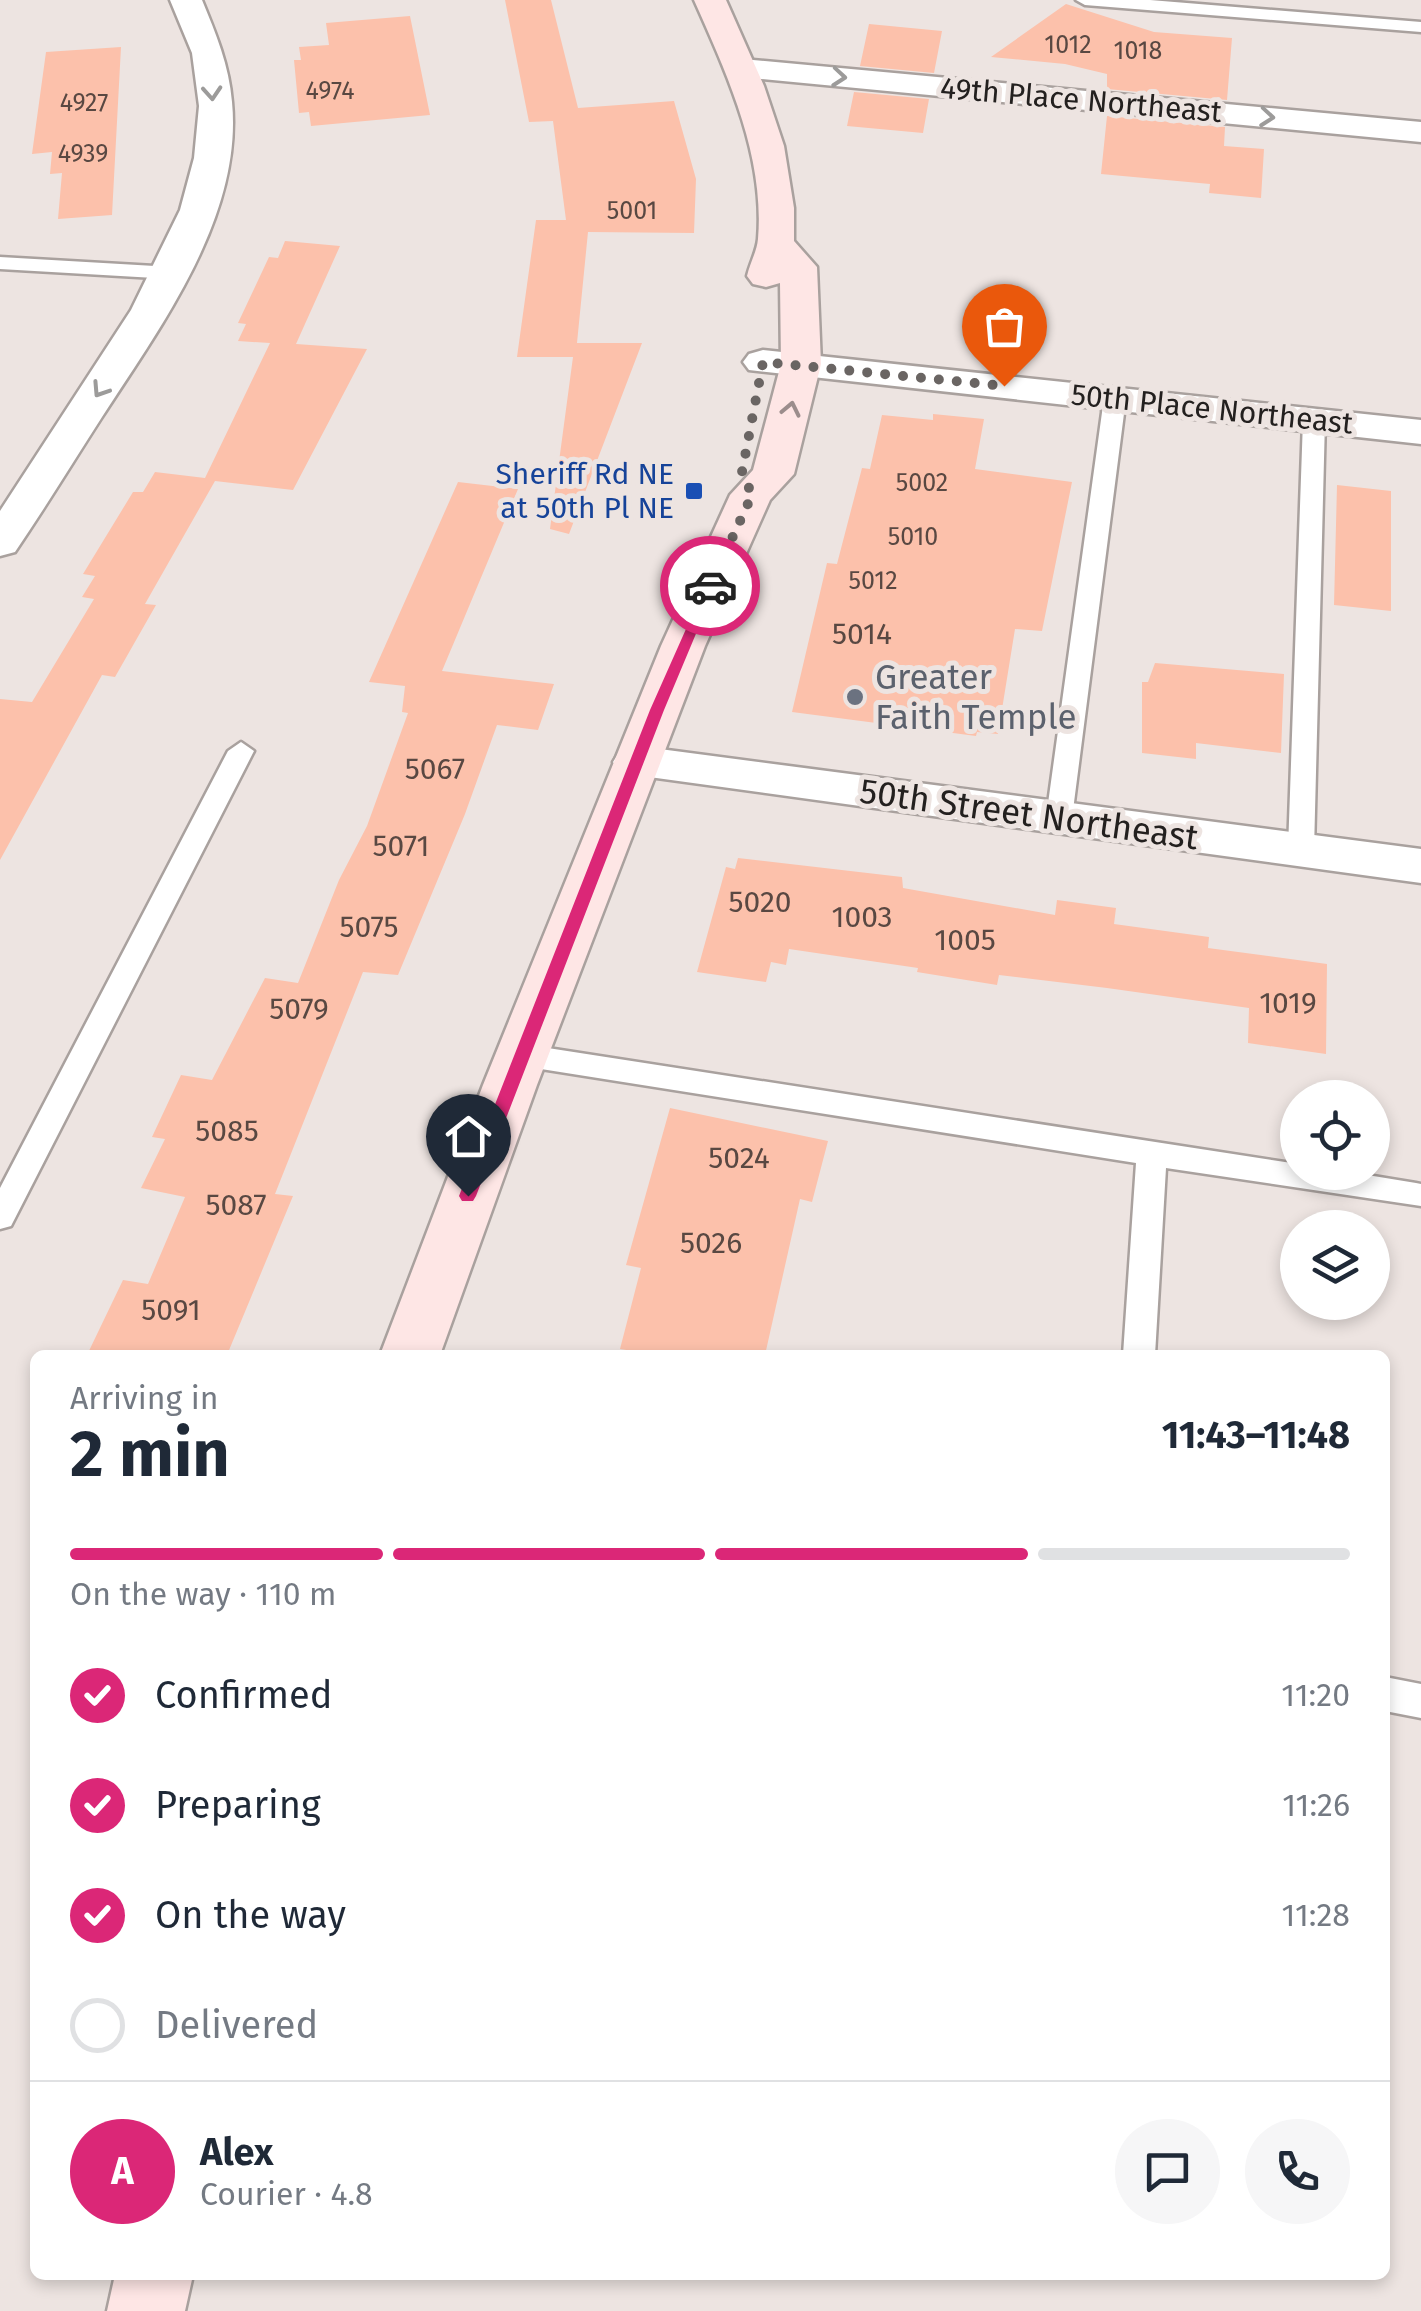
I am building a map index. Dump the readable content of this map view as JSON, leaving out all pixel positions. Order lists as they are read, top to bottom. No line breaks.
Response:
{"streets":{"street":["49th Place Northeast","50th Place Northeast","50th Street Northeast"]},"one_way":["49th Place Northeast"],"places":{"transit":["Sheriff Rd NE at 50th Pl NE"],"other":["Greater Faith Temple"]},"house_numbers":["1012","1018","4974","4927","4939","5001","5002","5010","5012","5014","5067","5071","5020","1003","5075","1005","1019","5079","5085","5024","5087","5026","5091"],"page":{"heading":["2 min","Arriving in","11:43–11:48"],"panel":["Alex","Courier · 4.8"],"bar":"On the way · 110 m","list":[["Confirmed","11:20"],["Preparing","11:26"],["On the way","11:28"],"Delivered"],"round":"A"}}
